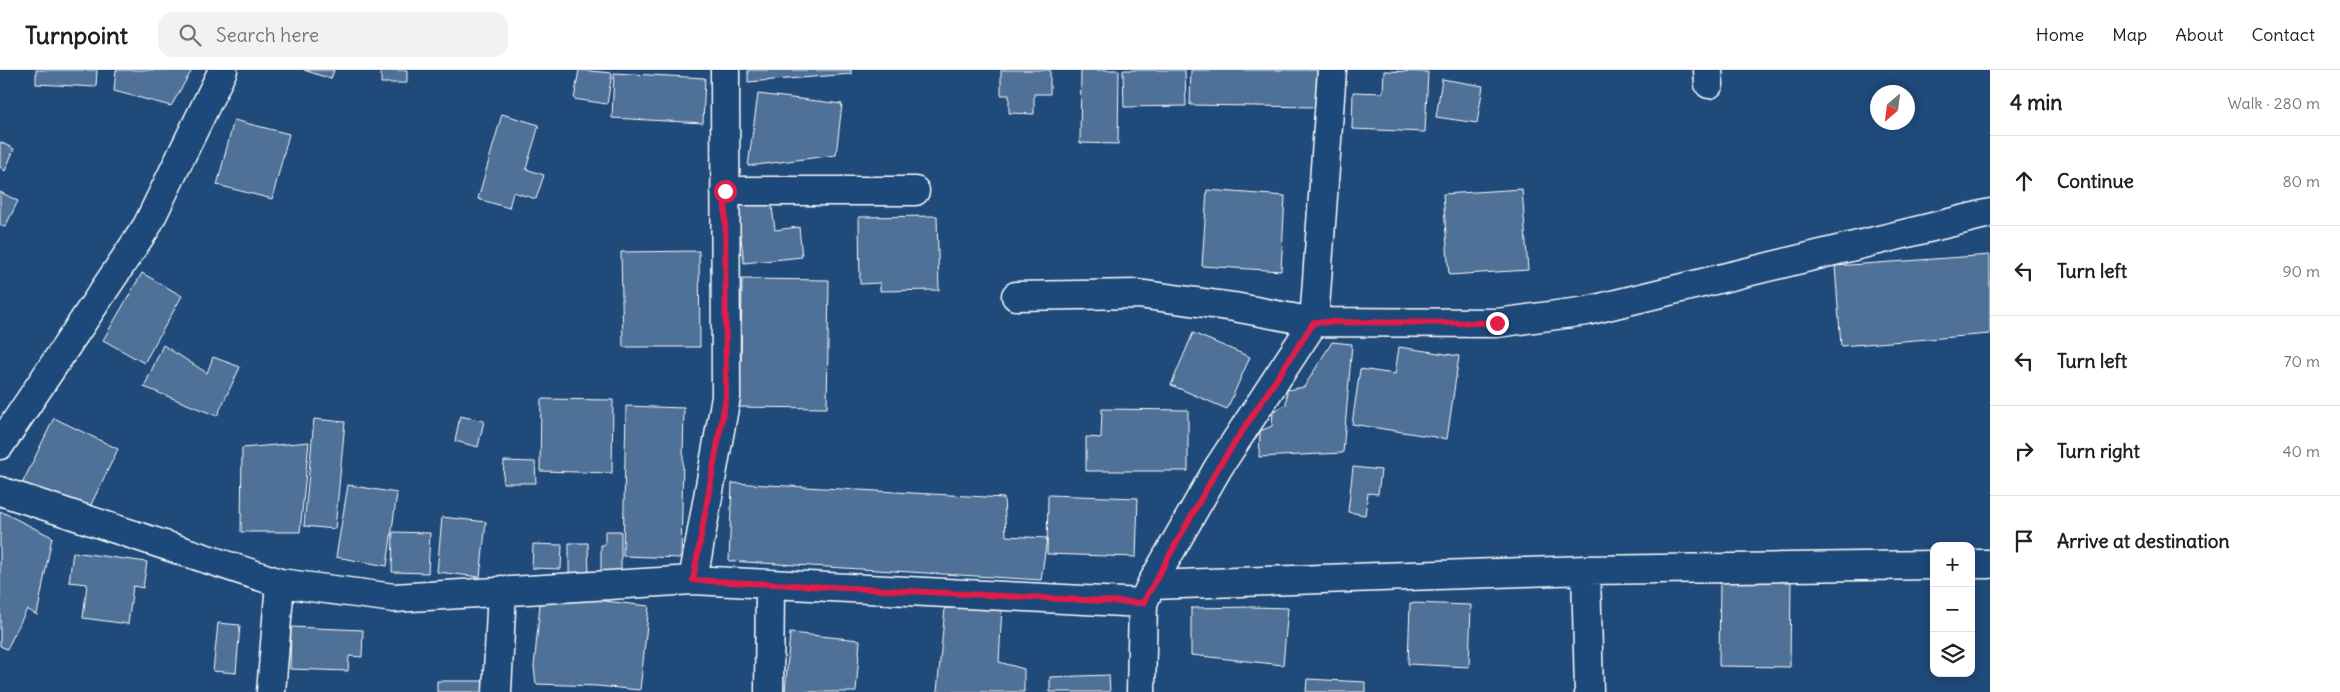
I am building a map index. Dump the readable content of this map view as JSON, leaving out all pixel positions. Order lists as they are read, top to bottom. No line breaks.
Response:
{"north":"bottom left","page":{"header":"Turnpoint","search":"Search here","nav":["Home","Map","About","Contact"],"heading":["4 min","Walk · 280 m"],"list":[["Continue","80 m"],["Turn left","90 m"],["Turn left","70 m"],["Turn right","40 m"],"Arrive at destination"],"map_buttons":["+","−"]}}
